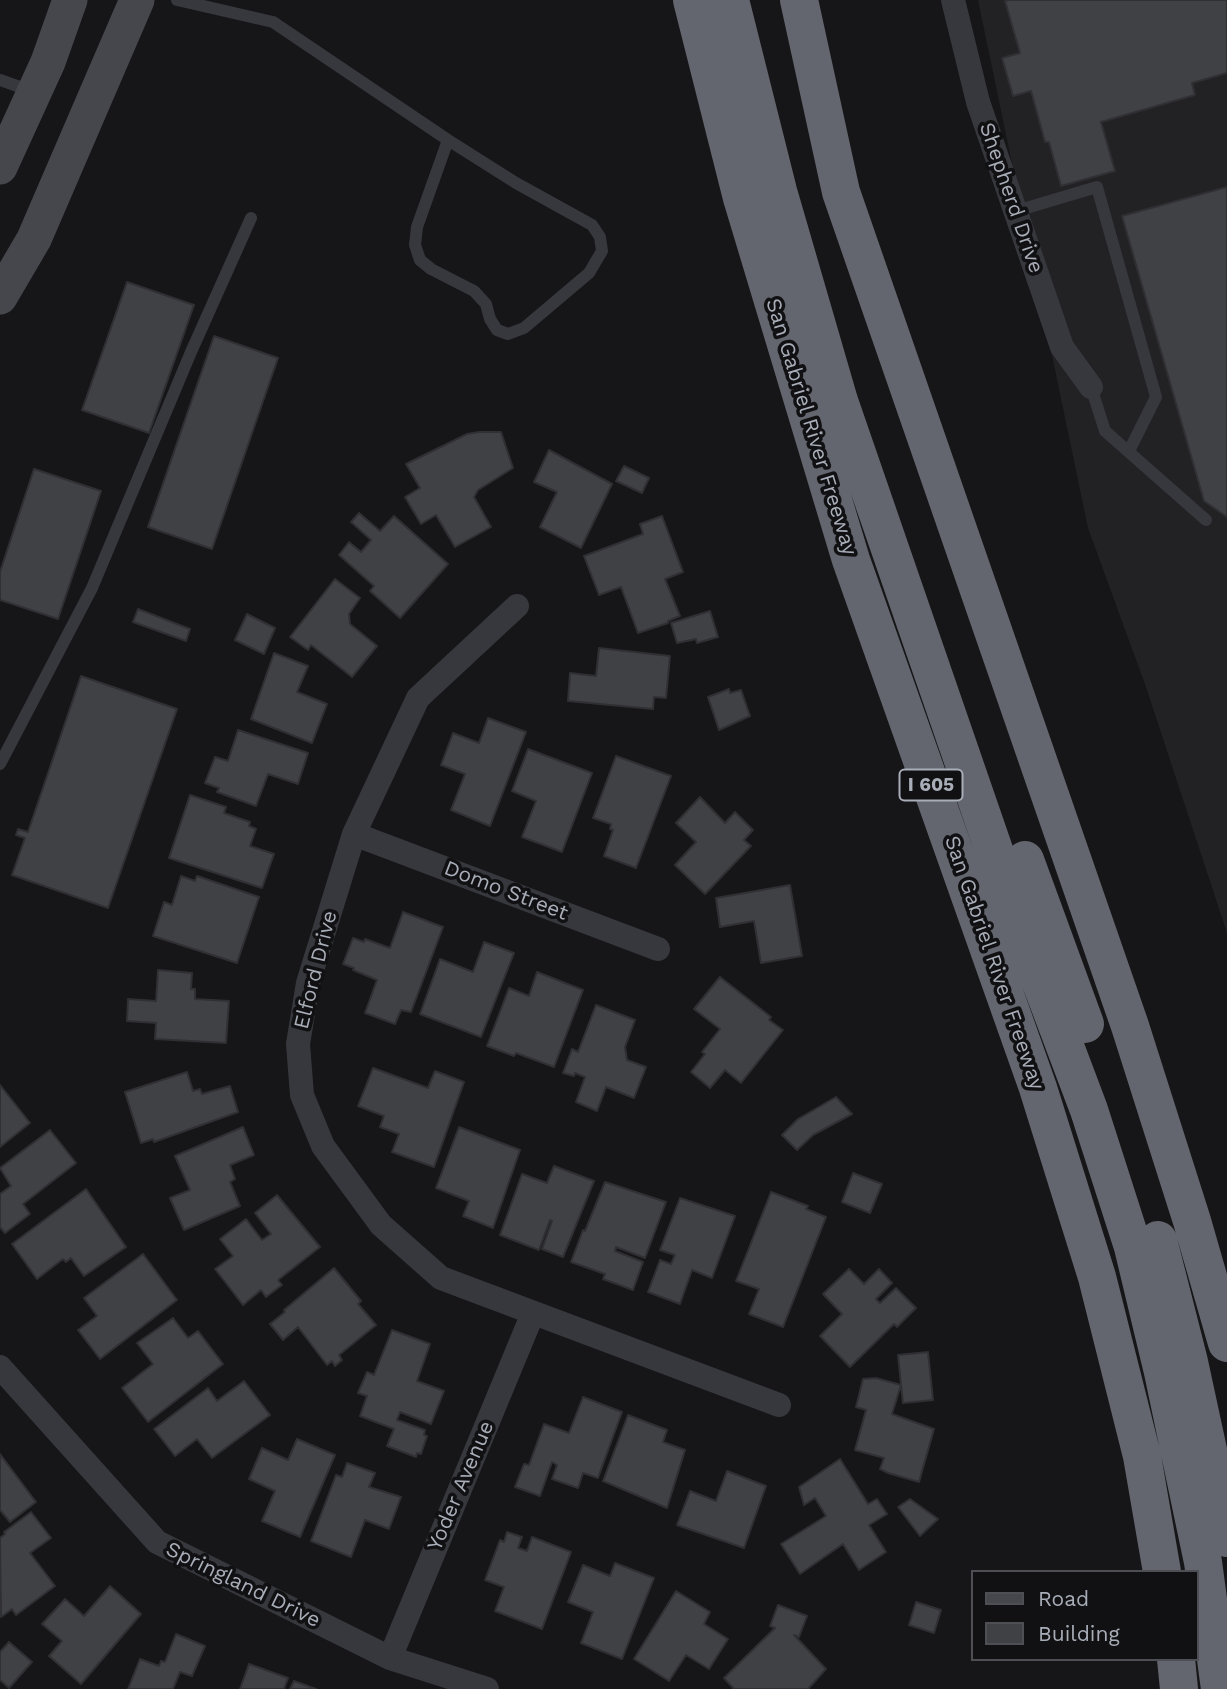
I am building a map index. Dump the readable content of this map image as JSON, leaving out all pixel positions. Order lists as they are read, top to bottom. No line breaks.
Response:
{"streets":{"highway":["San Gabriel River Freeway","I 605"],"street":["Shepherd Drive","Domo Street","Elford Drive","Yoder Avenue","Springland Drive"]},"crossings":[["Domo Street","Elford Drive"],["Elford Drive","Yoder Avenue"],["Yoder Avenue","Springland Drive"]],"legend":["Road","Building"]}
